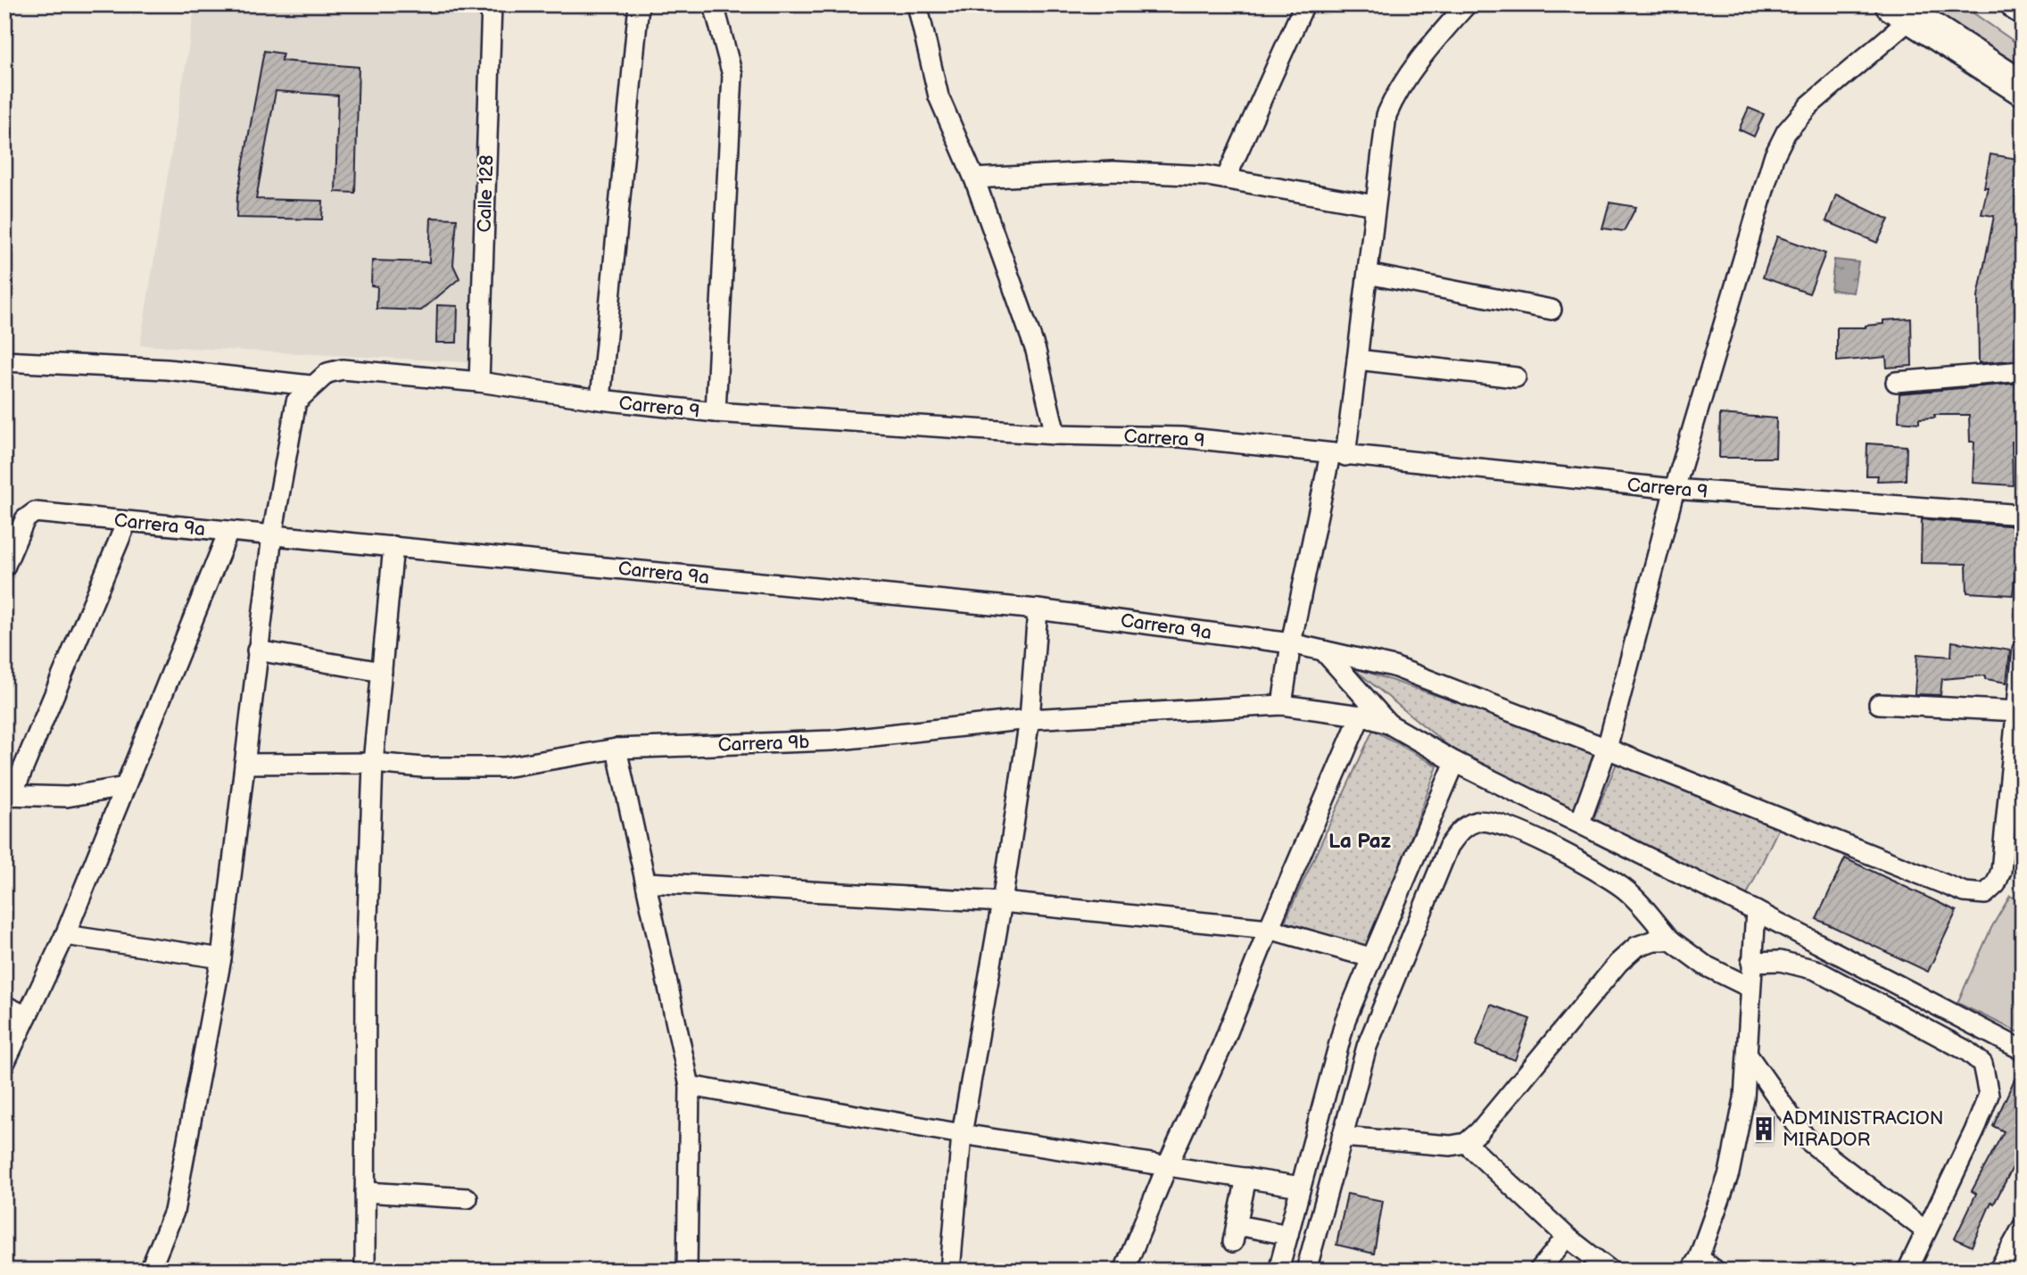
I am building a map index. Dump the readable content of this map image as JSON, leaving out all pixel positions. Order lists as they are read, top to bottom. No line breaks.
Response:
{"streets":{"street":["Calle 128","Carrera 9","Carrera 9a","Carrera 9b"]},"crossings":[["Calle 128","Carrera 9"]],"districts":["La Paz"],"places":{"building":["ADMINISTRACION MIRADOR"]}}
